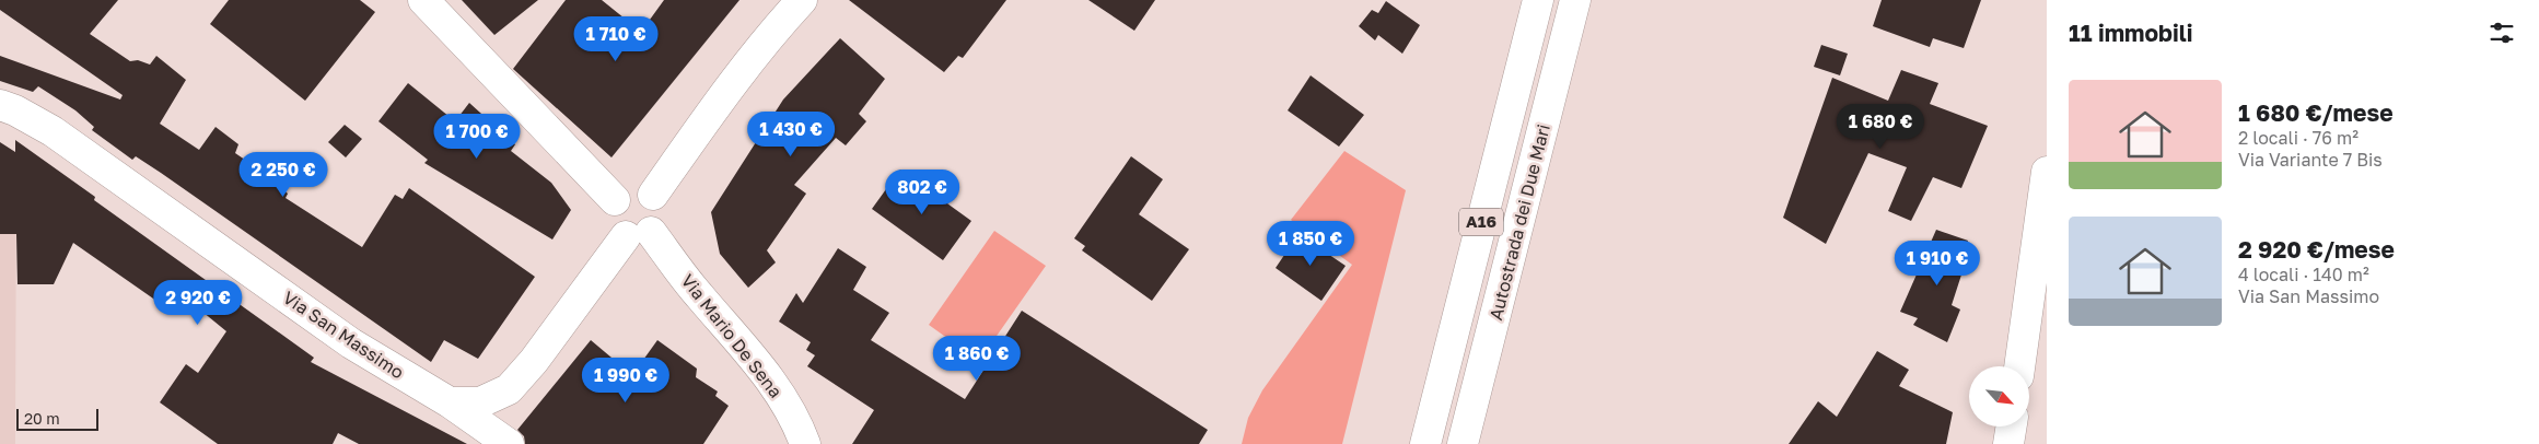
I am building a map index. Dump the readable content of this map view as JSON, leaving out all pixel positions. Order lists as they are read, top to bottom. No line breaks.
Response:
{"streets":{"main road":["A16","Autostrada dei Due Mari","Via San Massimo","Via Mario De Sena"]},"scale_bar":"20 m","north":"bottom right","page":{"heading":"11 immobili","price":["1 710 €","1 680 €","1 430 €","1 700 €","2 250 €","802 €","1 850 €","1 910 €","2 920 €","1 860 €","1 990 €"],"list":[{"name":"1 680 €/mese","note":"2 locali · 76 m² · Via Variante 7 Bis"},{"name":"2 920 €/mese","note":"4 locali · 140 m² · Via San Massimo"}],"scale":"20 m"}}
